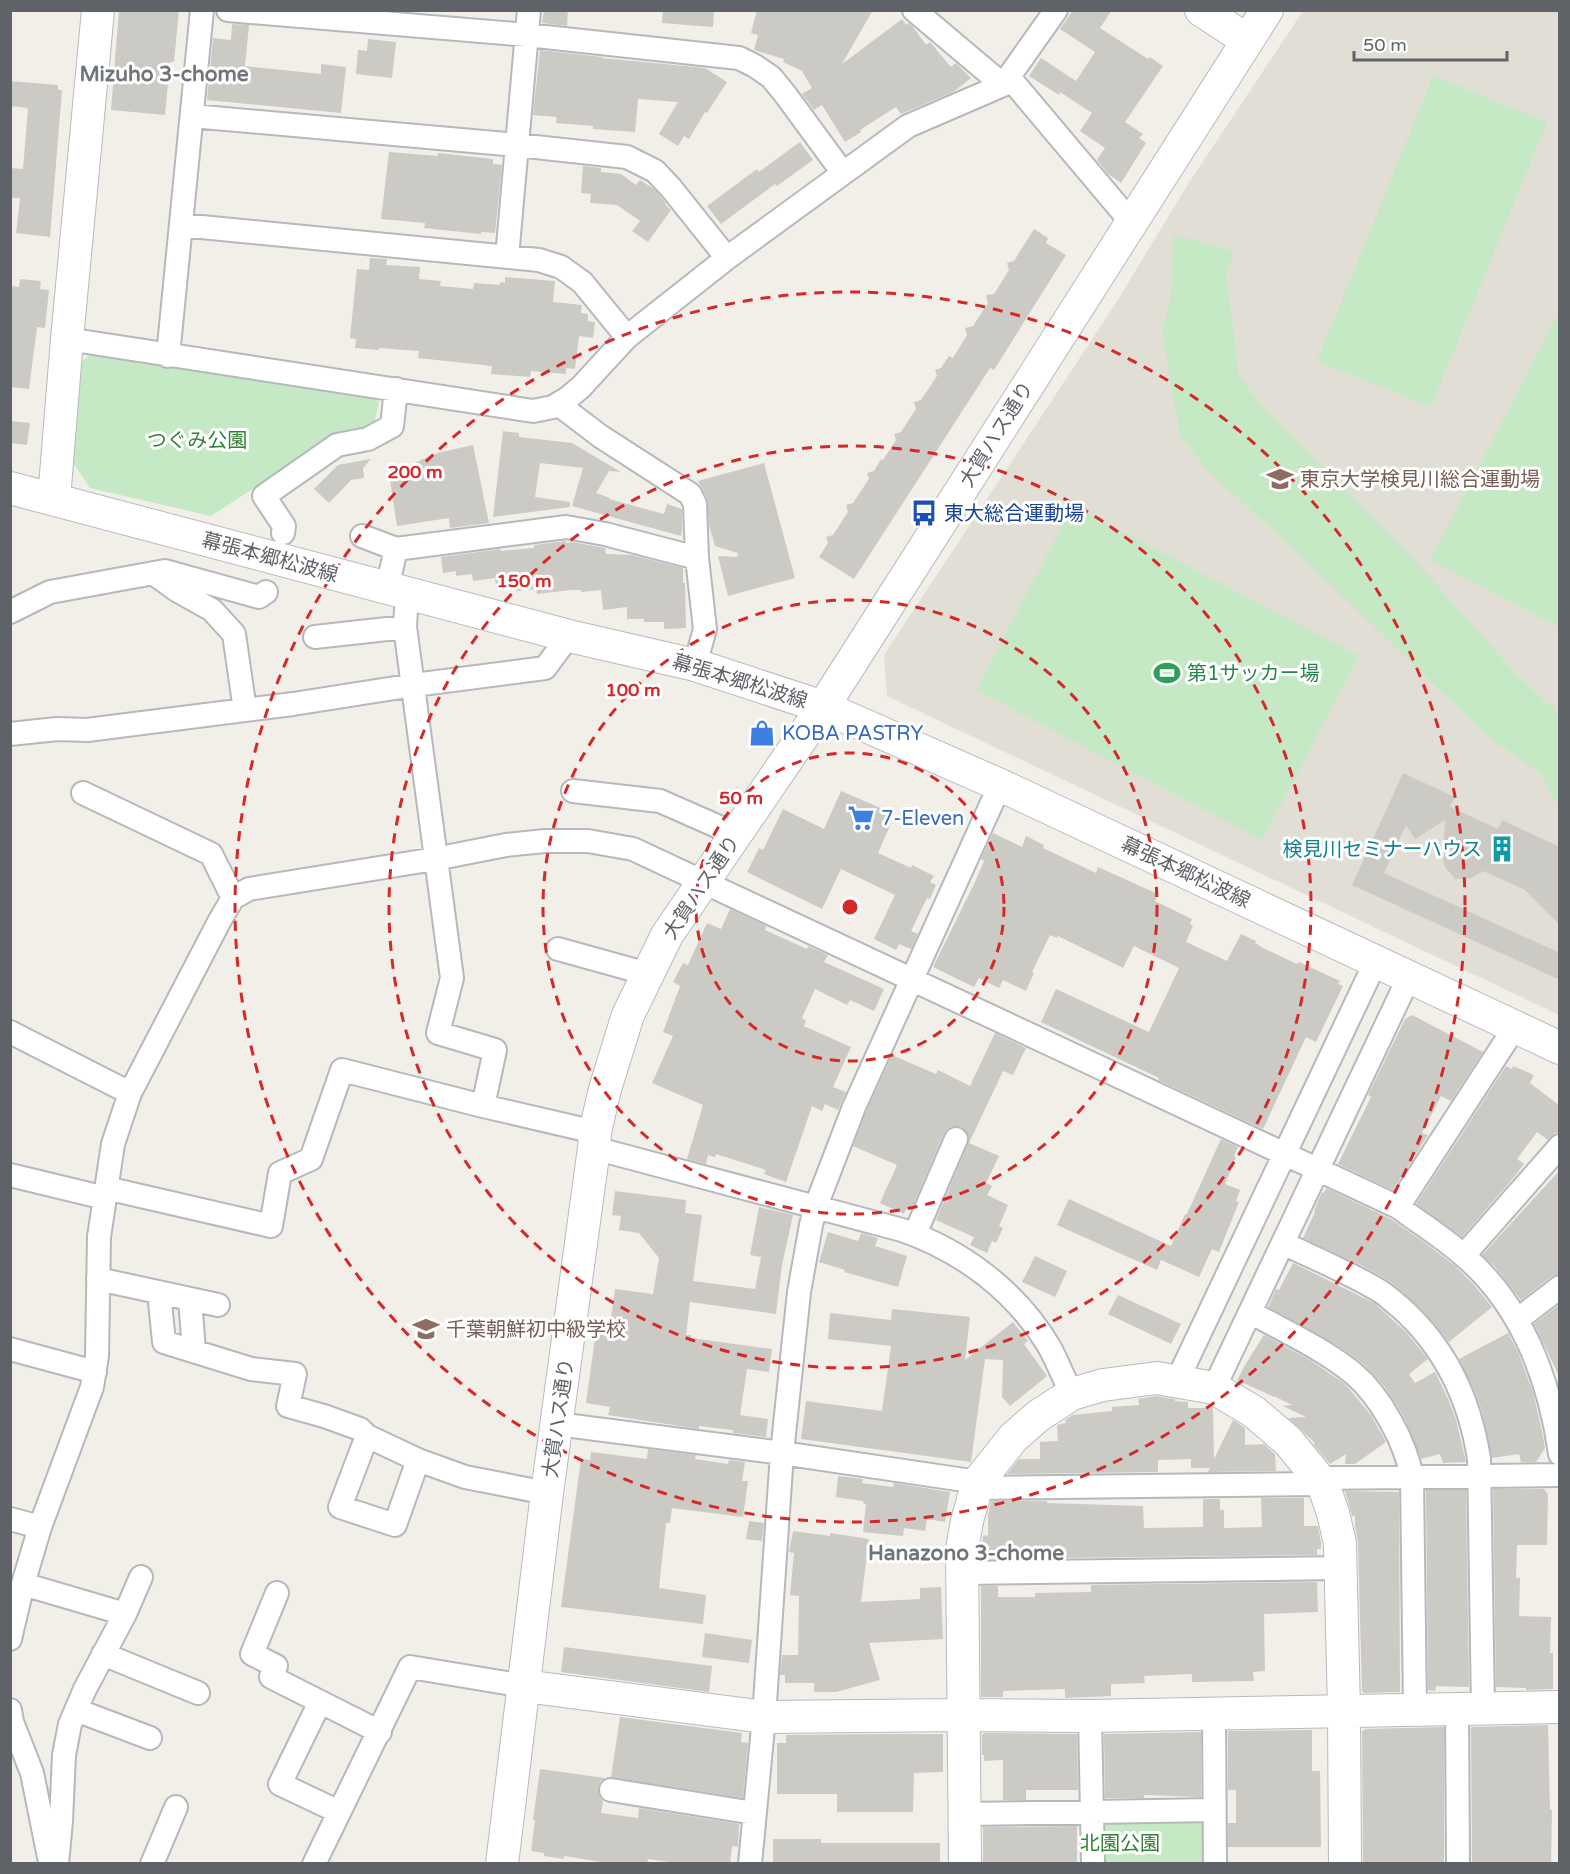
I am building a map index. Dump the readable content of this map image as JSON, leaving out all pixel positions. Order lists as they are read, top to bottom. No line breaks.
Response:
{"streets":{"street":["大賀ハス通り","幕張本郷松波線"]},"crossings":[["大賀ハス通り","幕張本郷松波線"]],"districts":["Mizuho 3-chome","Hanazono 3-chome"],"parks":["つぐみ公園","北園公園"],"places":{"school or university":["東京大学検見川総合運動場","千葉朝鮮初中級学校"],"bus stop":["東大総合運動場"],"sports":["第1サッカー場"],"shop":["KOBA PASTRY"],"supermarket":["7-Eleven"],"building":["検見川セミナーハウス"]},"scale_bar":"50 m","rings":["200 m","150 m","100 m","50 m"]}
